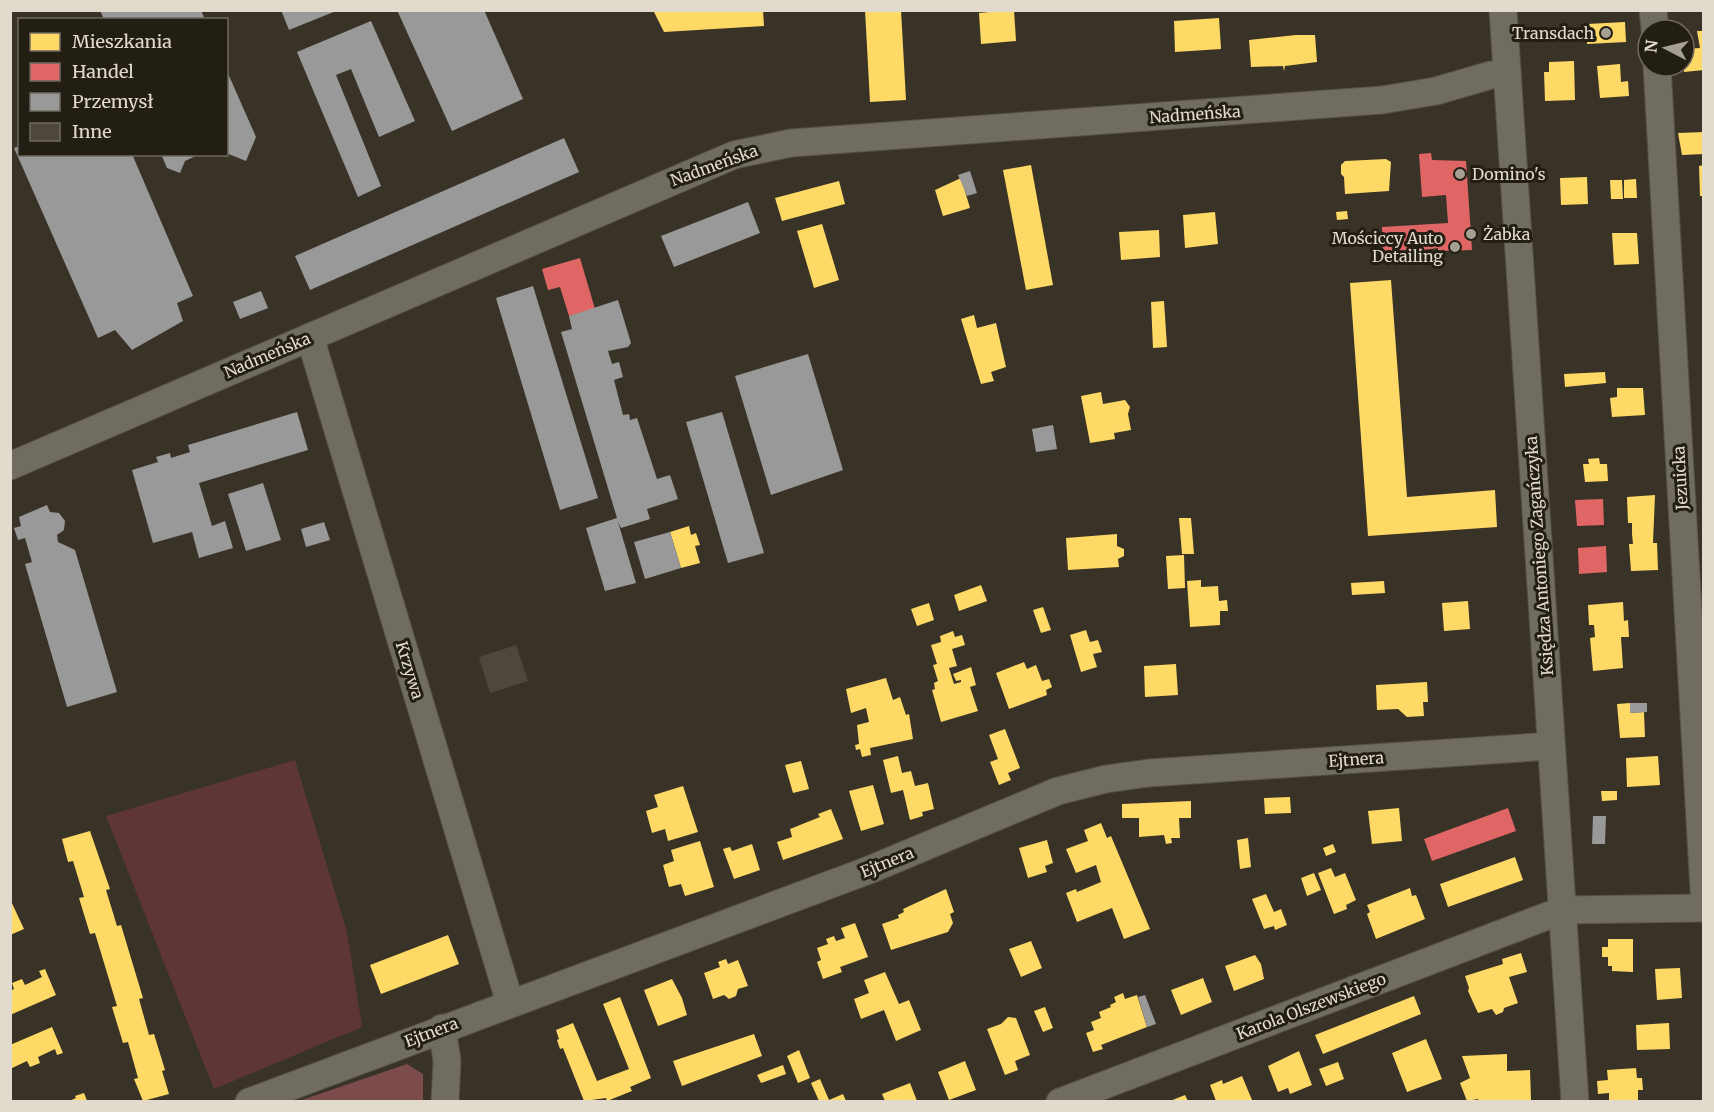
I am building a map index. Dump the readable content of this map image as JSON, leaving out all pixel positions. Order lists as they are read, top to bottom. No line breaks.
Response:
{"streets":{"street":["Nadmeńska","Jezuicka","Księdza Antoniego Zagańczyka","Krzywa","Ejtnera","Karola Olszewskiego"]},"crossings":[["Nadmeńska","Księdza Antoniego Zagańczyka"],["Nadmeńska","Krzywa"],["Księdza Antoniego Zagańczyka","Ejtnera"],["Księdza Antoniego Zagańczyka","Karola Olszewskiego"],["Krzywa","Ejtnera"]],"places":["Transdach","Domino's","Żabka","Mościccy Auto Detailing"],"legend":["Mieszkania","Handel","Przemysł","Inne"],"north":"left"}
